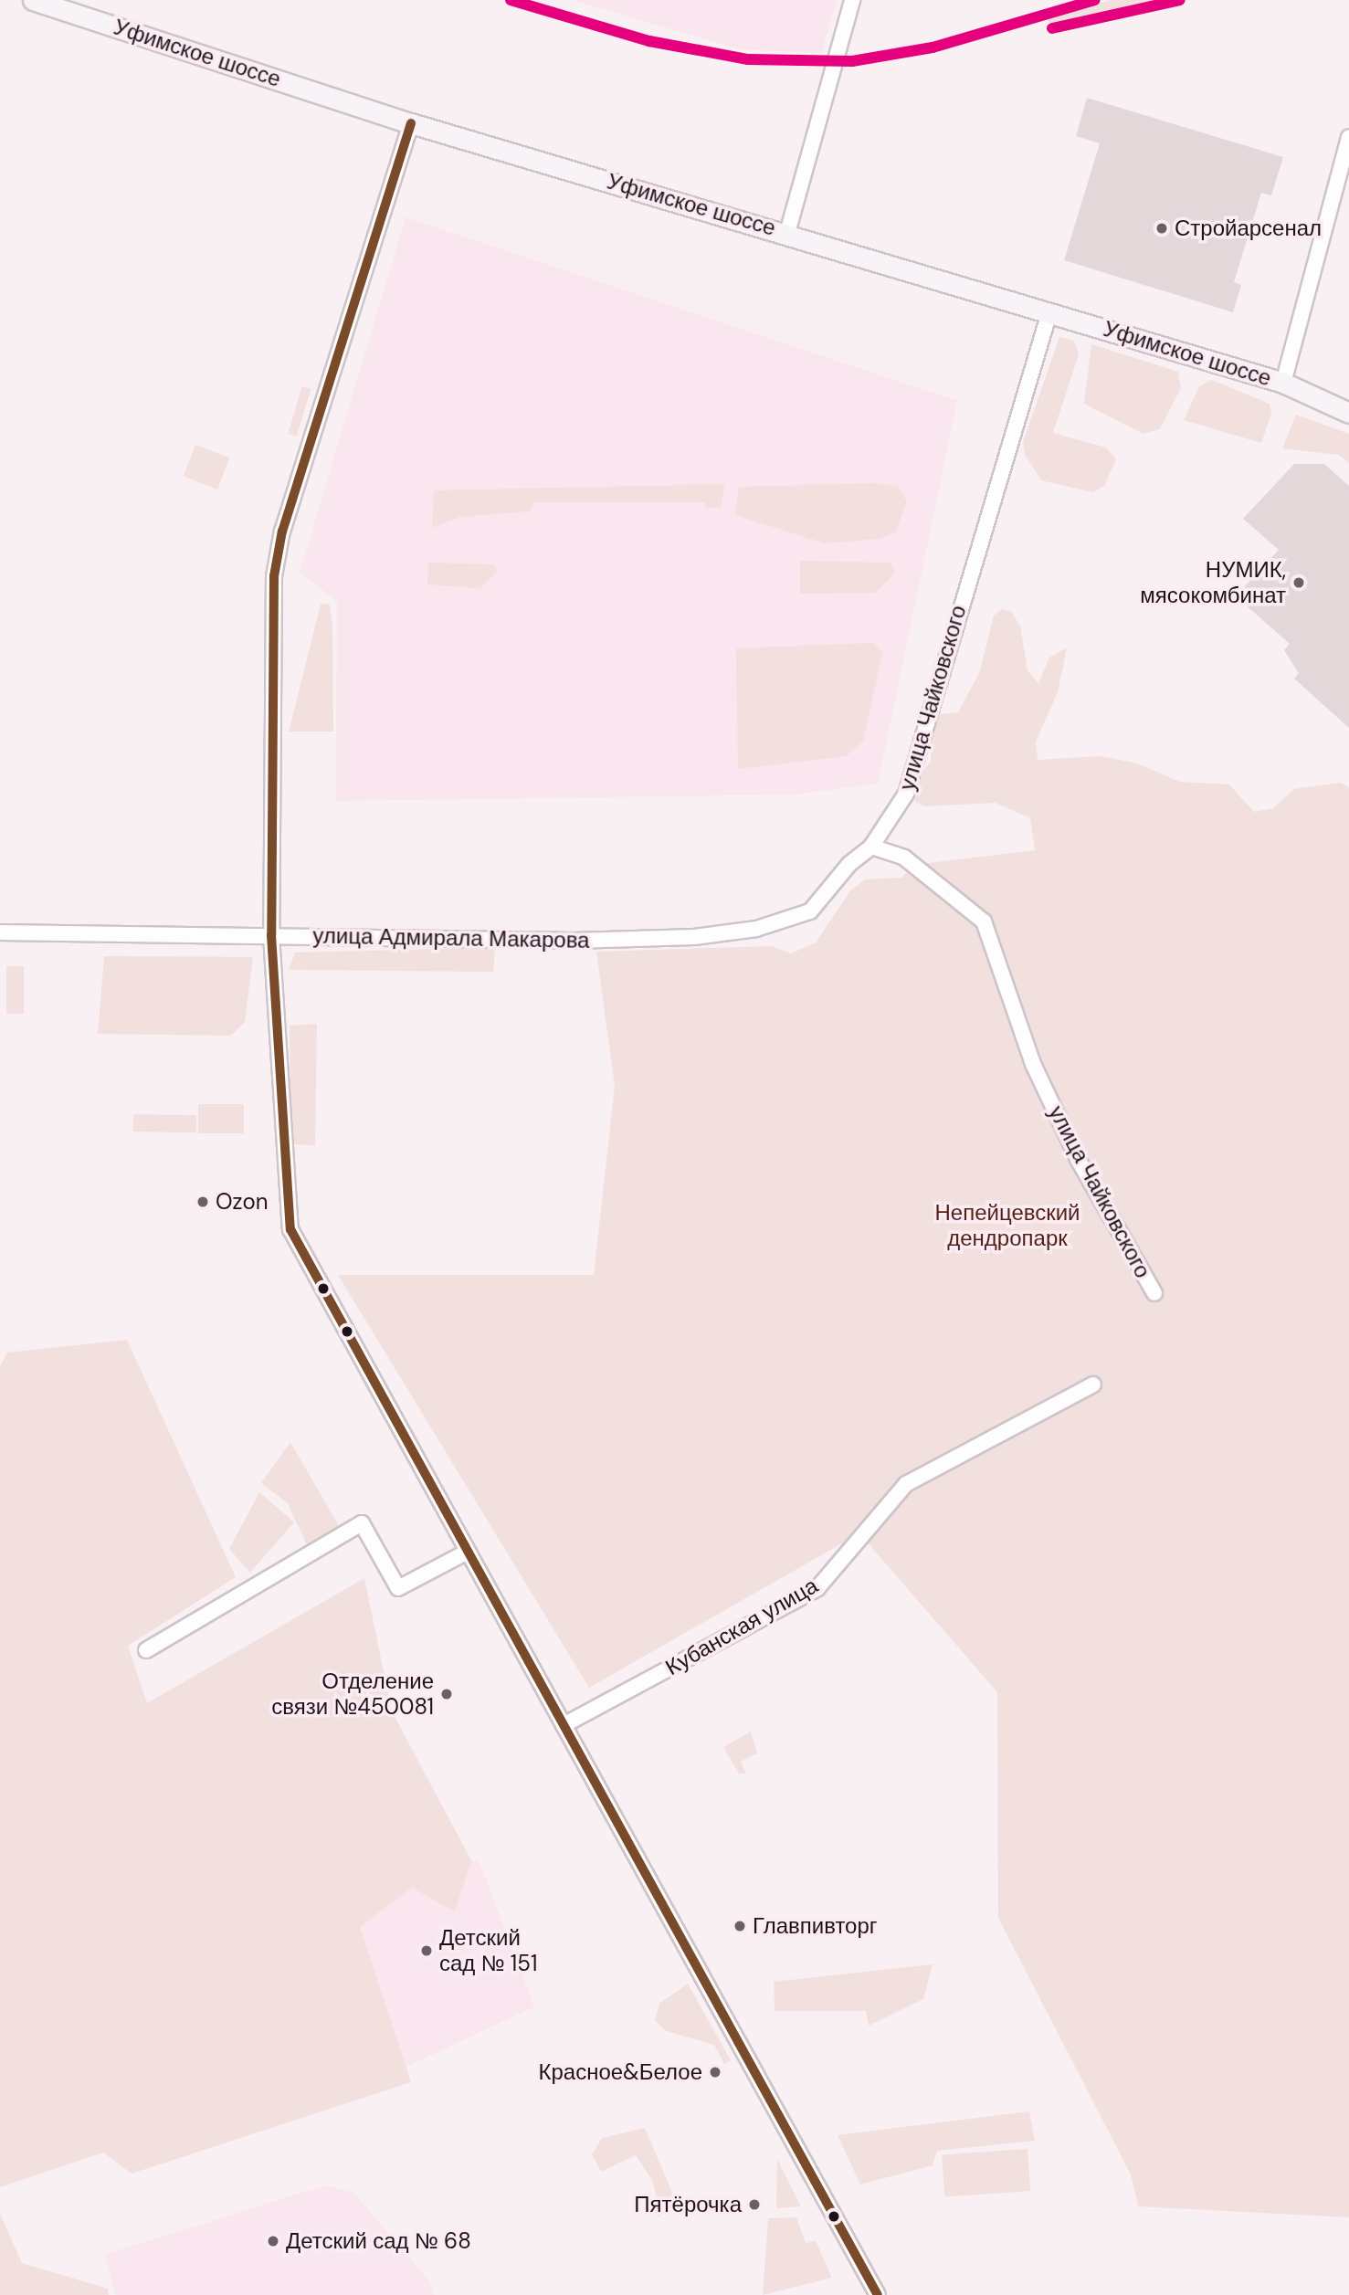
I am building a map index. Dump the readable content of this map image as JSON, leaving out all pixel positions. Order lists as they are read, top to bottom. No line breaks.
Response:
{"streets":{"main road":["Уфимское шоссе"],"street":["улица Чайковского","улица Адмирала Макарова","Кубанская улица"]},"crossings":[["Уфимское шоссе","улица Чайковского"],["улица Чайковского","улица Адмирала Макарова"]],"parks":["Непейцевский дендропарк"],"places":["Стройарсенал","НУМИК, мясокомбинат","Ozon","Отделение связи №450081","Главпивторг","Детский сад № 151","Красное&Белое","Пятёрочка","Детский сад № 68"]}
